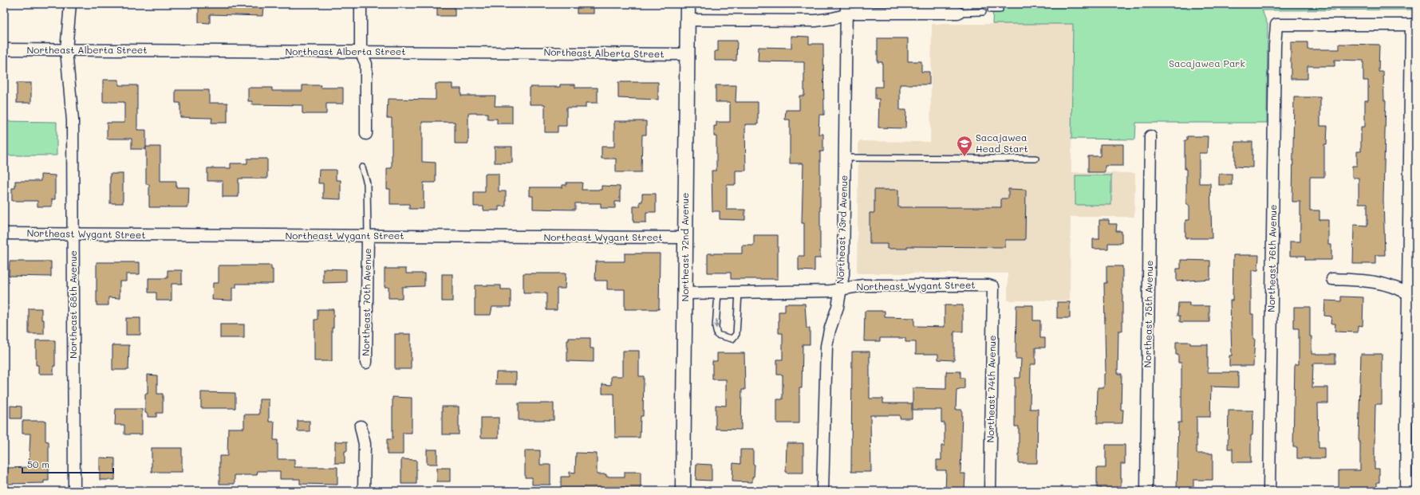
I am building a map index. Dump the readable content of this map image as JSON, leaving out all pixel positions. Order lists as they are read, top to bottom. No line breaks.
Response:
{"streets":{"street":["Northeast Alberta Street","Northeast 73rd Avenue","Northeast Wygant Street","Northeast 72nd Avenue","Northeast 76th Avenue","Northeast 70th Avenue","Northeast 68th Avenue","Northeast 75th Avenue","Northeast 74th Avenue"]},"crossings":[["Northeast Alberta Street","Northeast 72nd Avenue"],["Northeast Alberta Street","Northeast 68th Avenue"],["Northeast 73rd Avenue","Northeast Wygant Street"],["Northeast Wygant Street","Northeast 72nd Avenue"],["Northeast Wygant Street","Northeast 70th Avenue"],["Northeast Wygant Street","Northeast 68th Avenue"],["Northeast Wygant Street","Northeast 74th Avenue"]],"parks":["Sacajawea Park"],"places":{"school or university":["Sacajawea Head Start"]},"scale_bar":"50 m"}
